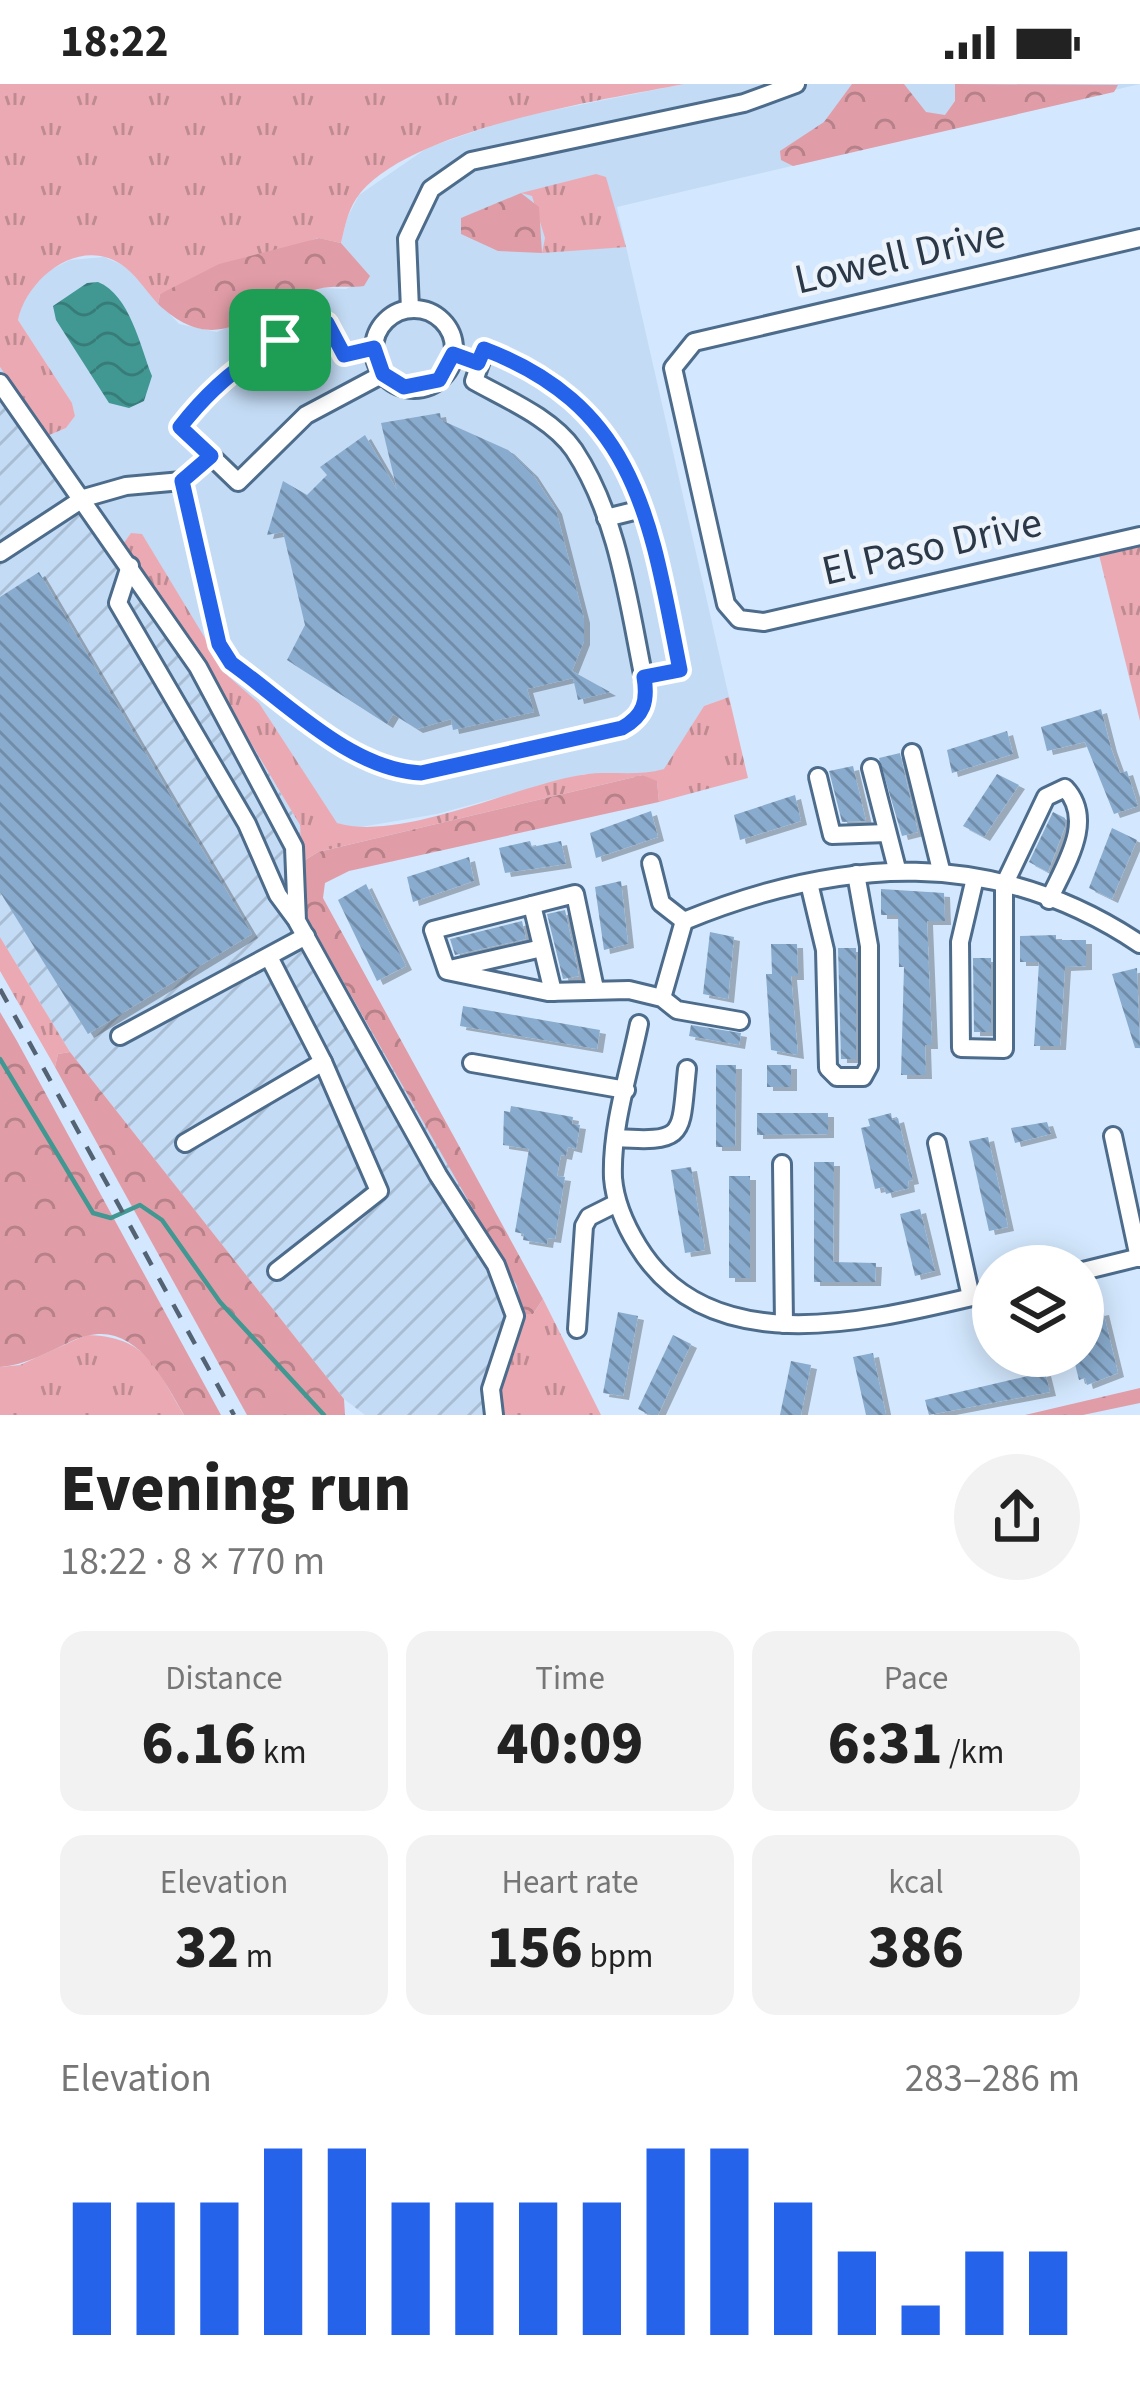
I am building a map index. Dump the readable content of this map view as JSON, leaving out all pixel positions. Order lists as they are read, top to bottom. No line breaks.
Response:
{"streets":{"street":["Lowell Drive","El Paso Drive"]},"crossings":[["Lowell Drive","El Paso Drive"]],"page":{"status":"18:22","heading":["Evening run","18:22 · 8 × 770 m"],"stats":[["Distance","6.16 km"],["Time","40:09"],["Pace","6:31 /km"],["Elevation","32 m"],["Heart rate","156 bpm"],["kcal","386"]],"chart":["Elevation","283–286 m"]}}
